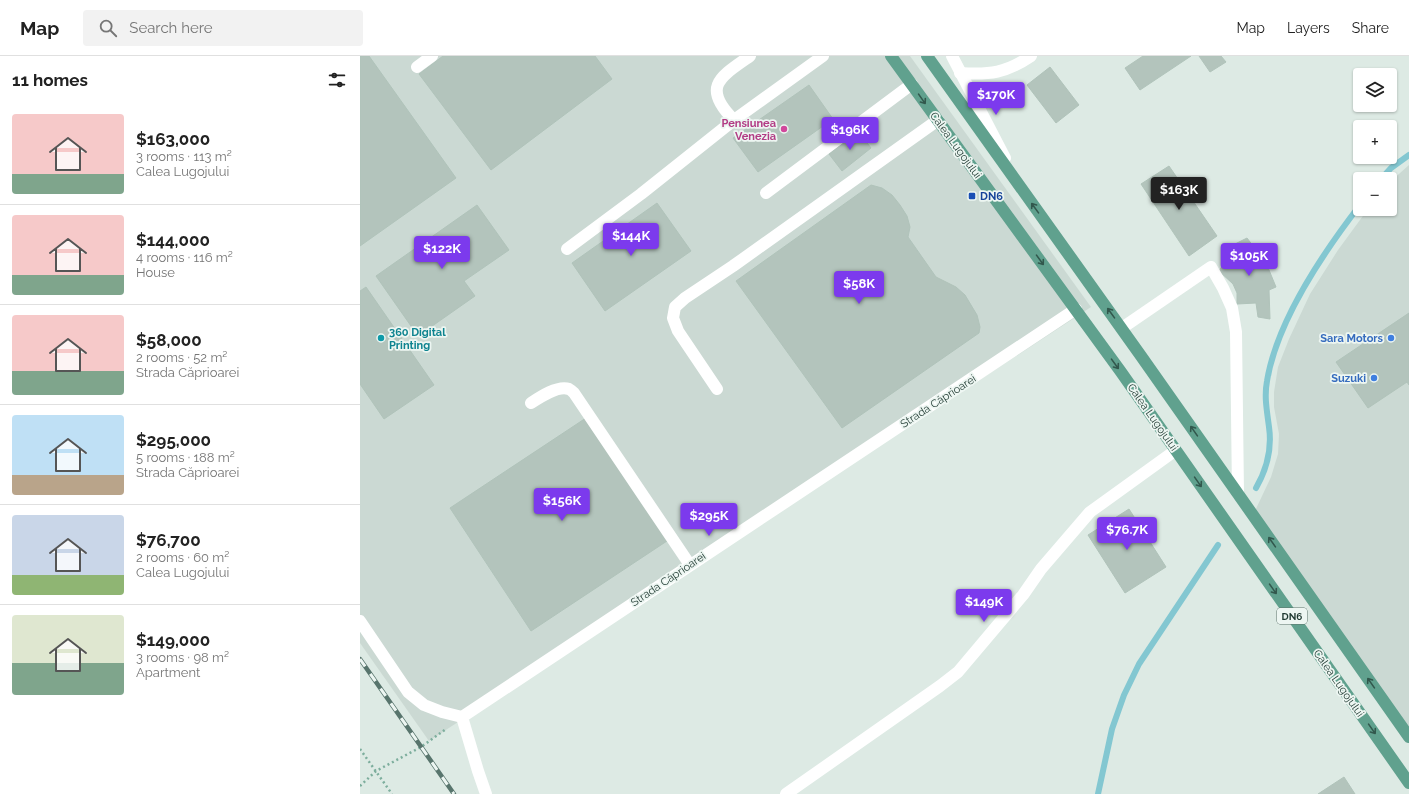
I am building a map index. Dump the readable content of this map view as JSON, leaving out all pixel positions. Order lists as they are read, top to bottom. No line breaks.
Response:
{"streets":{"main road":["Calea Lugojului","DN6"],"street":["Strada Căprioarei"]},"crossings":[["Calea Lugojului","Strada Căprioarei"]],"places":{"other":["Pensiunea Venezia","360 Digital Printing","Sara Motors","Suzuki"],"transit":["DN6"]},"page":{"header":"Map","search":"Search here","nav":["Map","Layers","Share"],"heading":"11 homes","map_buttons":["+","−"],"price":["$170K","$196K","$163K","$144K","$122K","$105K","$58K","$156K","$295K","$76.7K","$149K"],"list":[{"name":"$163,000","note":"3 rooms · 113 m² · Calea Lugojului"},{"name":"$144,000","note":"4 rooms · 116 m² · House"},{"name":"$58,000","note":"2 rooms · 52 m² · Strada Căprioarei"},{"name":"$295,000","note":"5 rooms · 188 m² · Strada Căprioarei"},{"name":"$76,700","note":"2 rooms · 60 m² · Calea Lugojului"},{"name":"$149,000","note":"3 rooms · 98 m² · Apartment"}]}}
